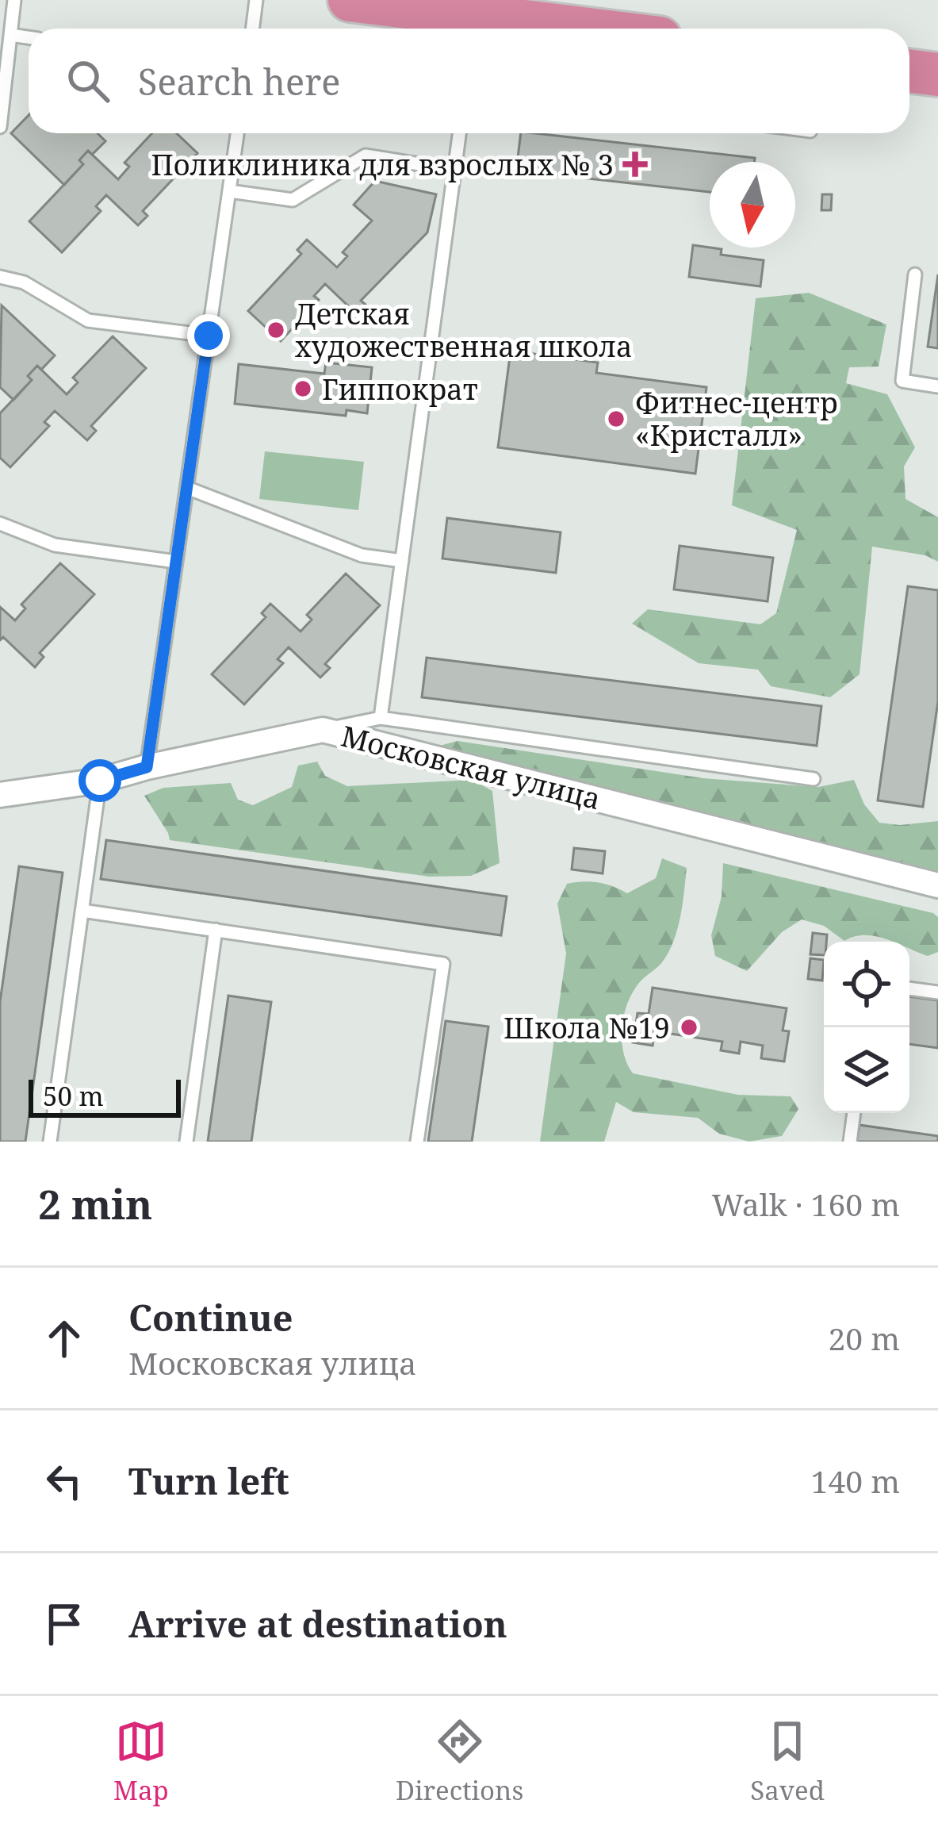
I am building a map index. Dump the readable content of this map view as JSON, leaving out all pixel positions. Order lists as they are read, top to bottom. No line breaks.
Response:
{"streets":{"street":["Московская улица"]},"places":{"health":["Поликлиника для взрослых № 3"],"other":["Детская художественная школа","Гиппократ","Фитнес-центр «Кристалл»","Школа №19"]},"scale_bar":"50 m","north":"bottom","page":{"search":"Search here","scale":"50 m","heading":["2 min","Walk · 160 m"],"list":[["Continue","Московская улица","20 m"],["Turn left","140 m"],"Arrive at destination"],"nav":["Map","Directions","Saved"]}}
